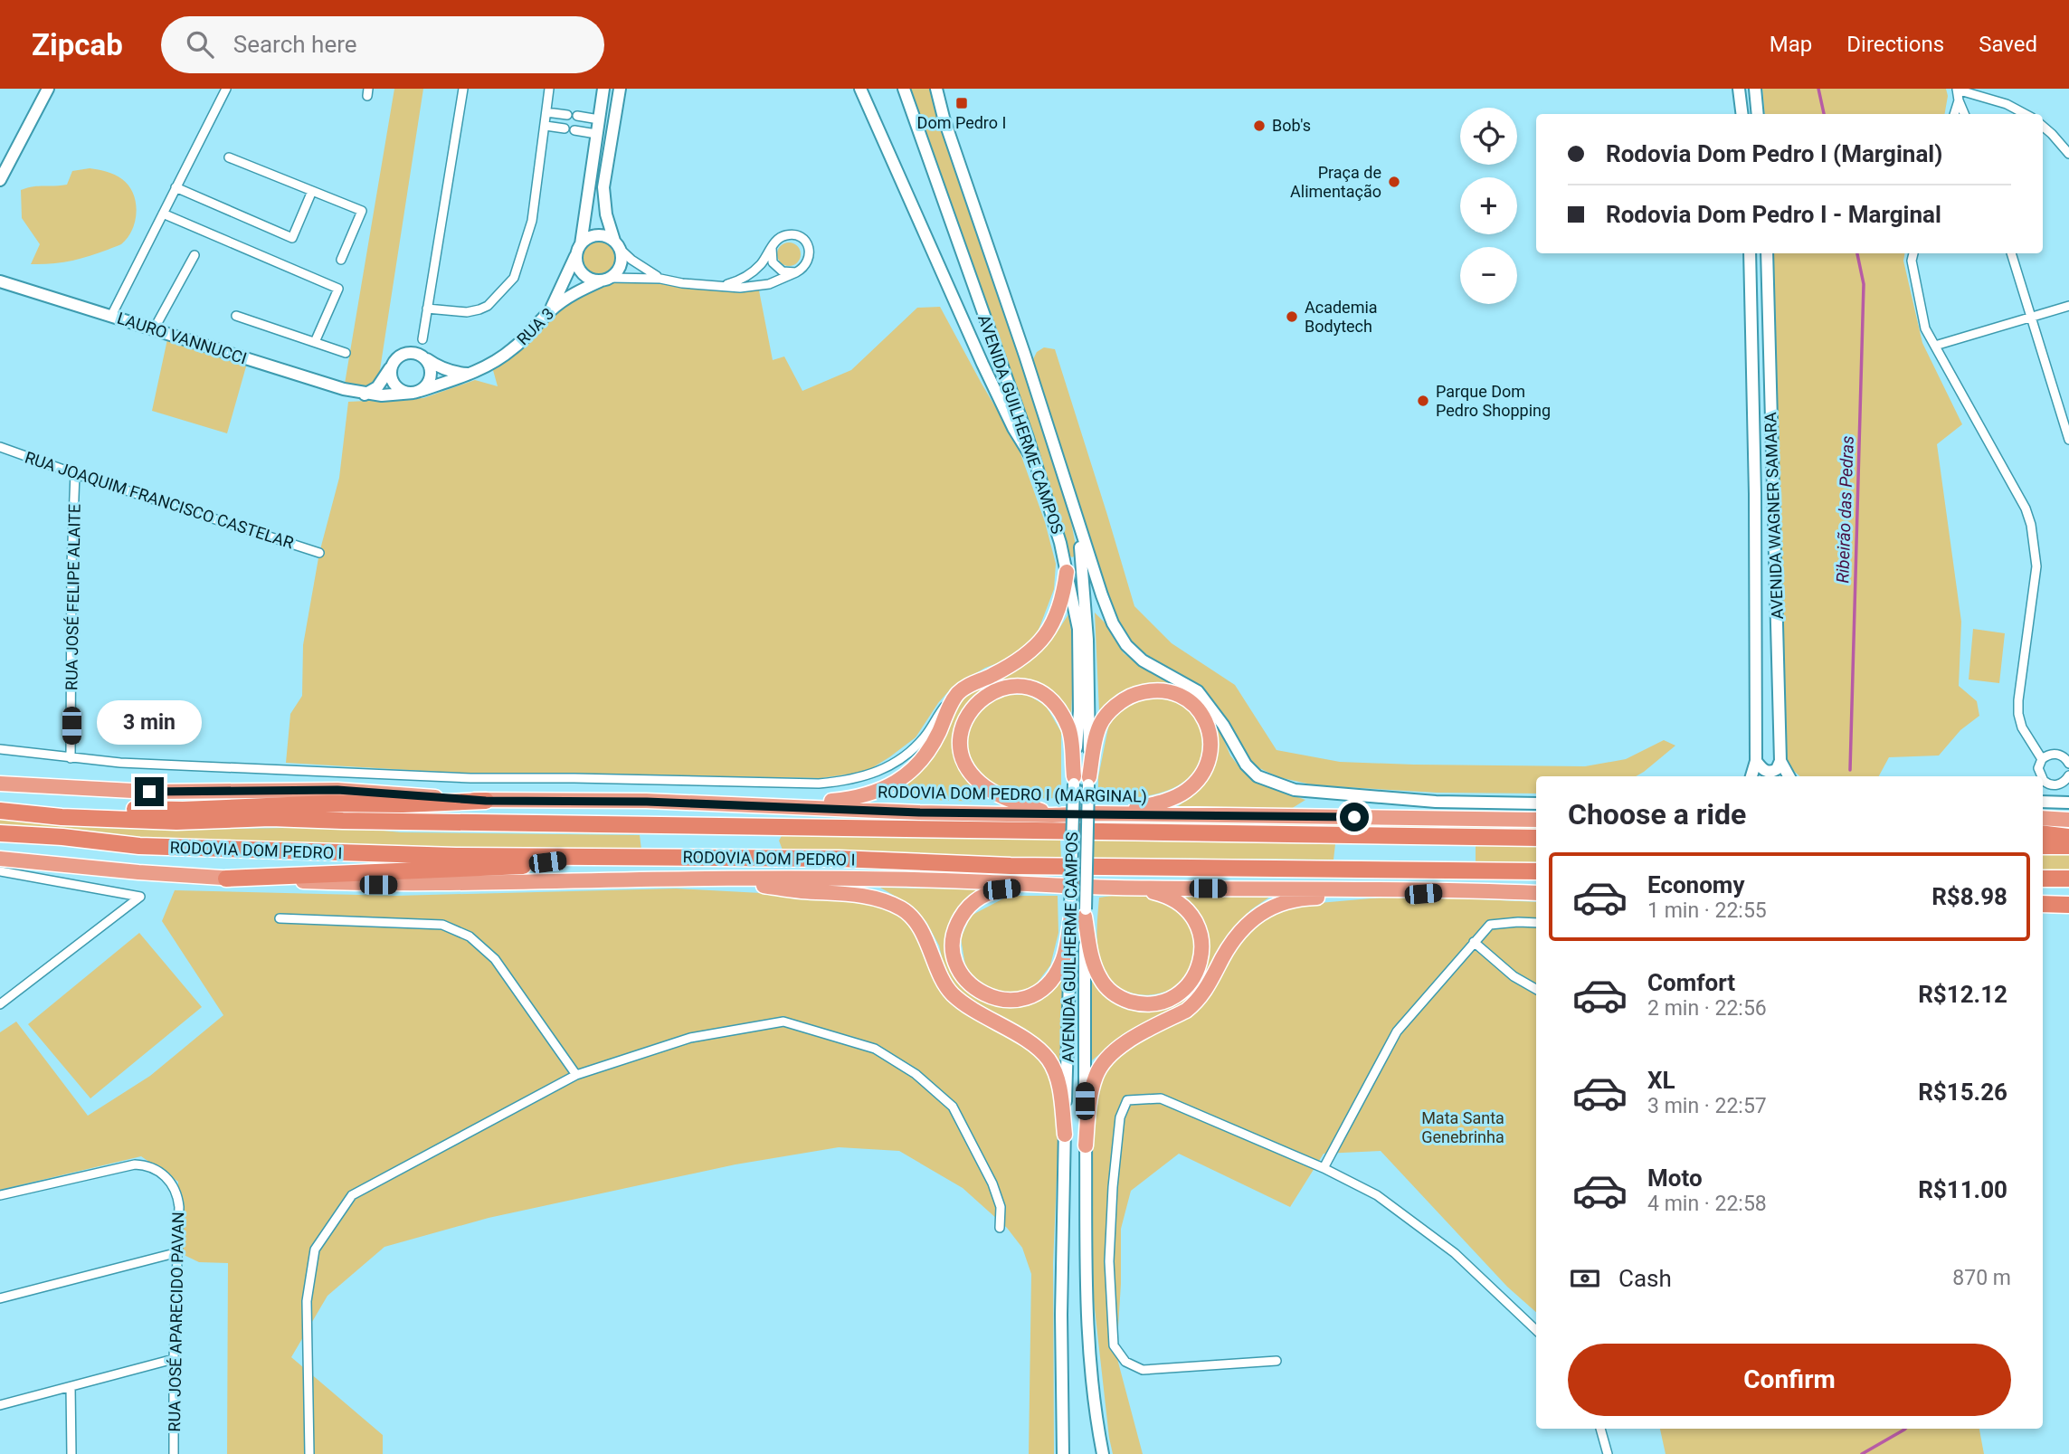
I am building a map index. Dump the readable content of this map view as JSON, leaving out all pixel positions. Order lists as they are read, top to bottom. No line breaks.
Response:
{"streets":{"highway":["RODOVIA DOM PEDRO I (MARGINAL)","RODOVIA DOM PEDRO I"],"main road":["RUA 3","LAURO VANNUCCI","AVENIDA GUILHERME CAMPOS","AVENIDA WAGNER SAMARA"],"street":["RUA JOAQUIM FRANCISCO CASTELAR","RUA JOSÉ FELIPE ALAITE","RUA JOSÉ APARECIDO PAVAN"]},"crossings":[["RUA 3","LAURO VANNUCCI"],["RUA JOAQUIM FRANCISCO CASTELAR","RUA JOSÉ FELIPE ALAITE"]],"water":["Ribeirão das Pedras"],"parks":["Mata Santa Genebrinha"],"places":{"transit":["Dom Pedro I"],"other":["Bob's","Praça de Alimentação","Academia Bodytech","Parque Dom Pedro Shopping"]},"page":{"header":"Zipcab","search":"Search here","nav":["Map","Directions","Saved"],"map_buttons":["+","−"],"banner":["Rodovia Dom Pedro I (Marginal)","Rodovia Dom Pedro I - Marginal"],"bubble":"3 min","heading":"Choose a ride","list":[{"name":"Economy","note":"1 min · 22:55","value":"R$8.98"},{"name":"Comfort","note":"2 min · 22:56","value":"R$12.12"},{"name":"XL","note":"3 min · 22:57","value":"R$15.26"},{"name":"Moto","note":"4 min · 22:58","value":"R$11.00"}],"pay":["Cash","870 m"],"buttons":"Confirm"}}
